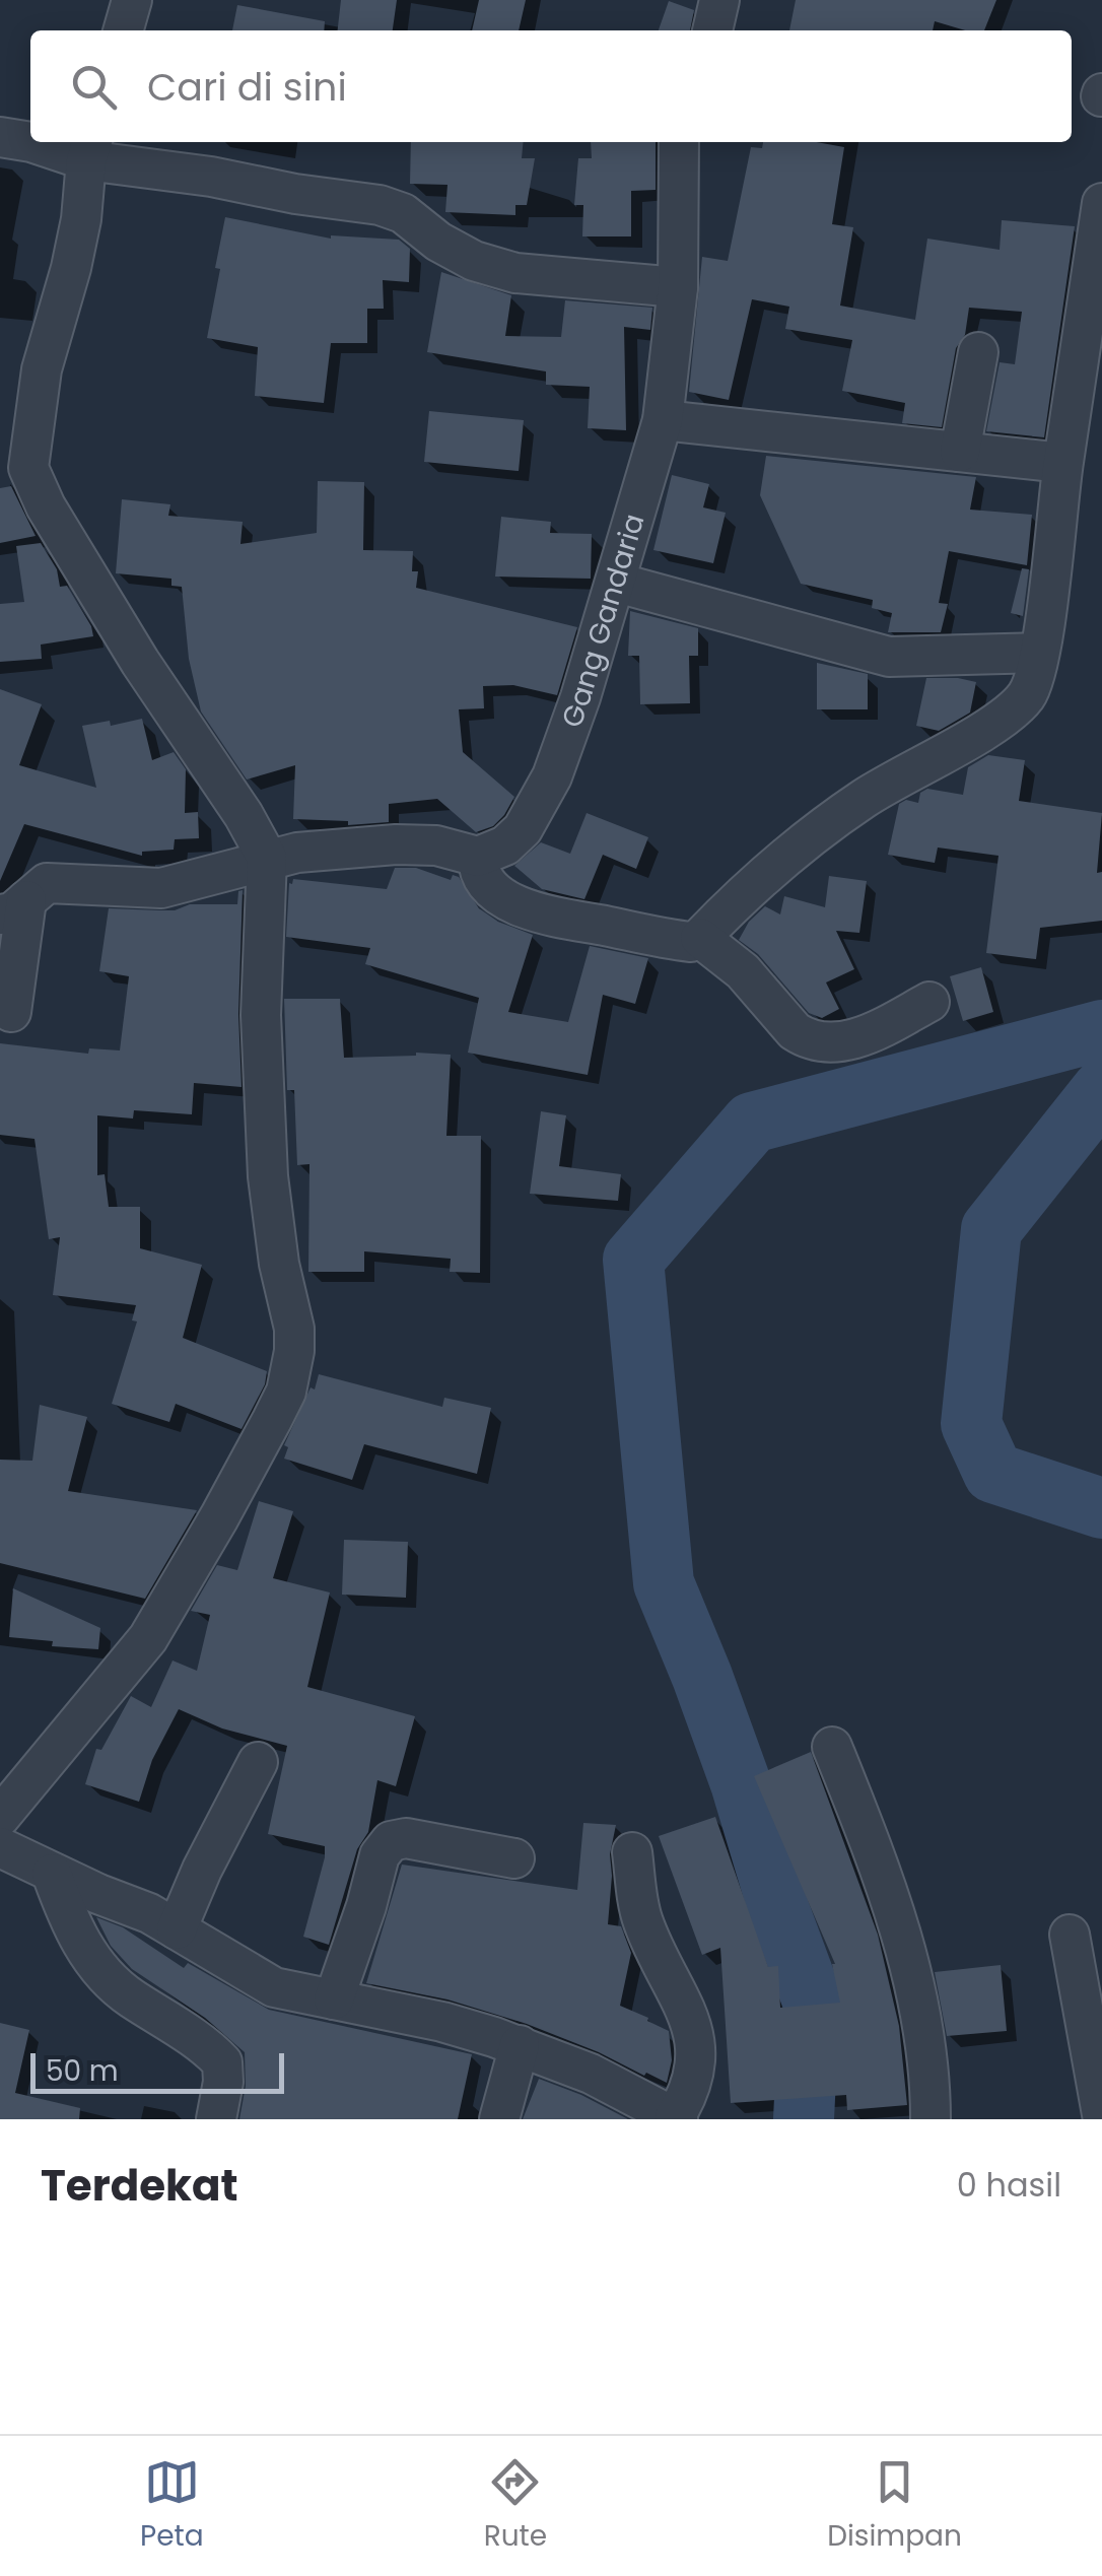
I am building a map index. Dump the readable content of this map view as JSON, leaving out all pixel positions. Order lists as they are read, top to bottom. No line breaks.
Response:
{"streets":{"street":["Gang Gandaria"]},"scale_bar":"50 m","page":{"search":"Cari di sini","scale":"50 m","heading":["Terdekat","0 hasil"],"nav":["Peta","Rute","Disimpan"]}}
